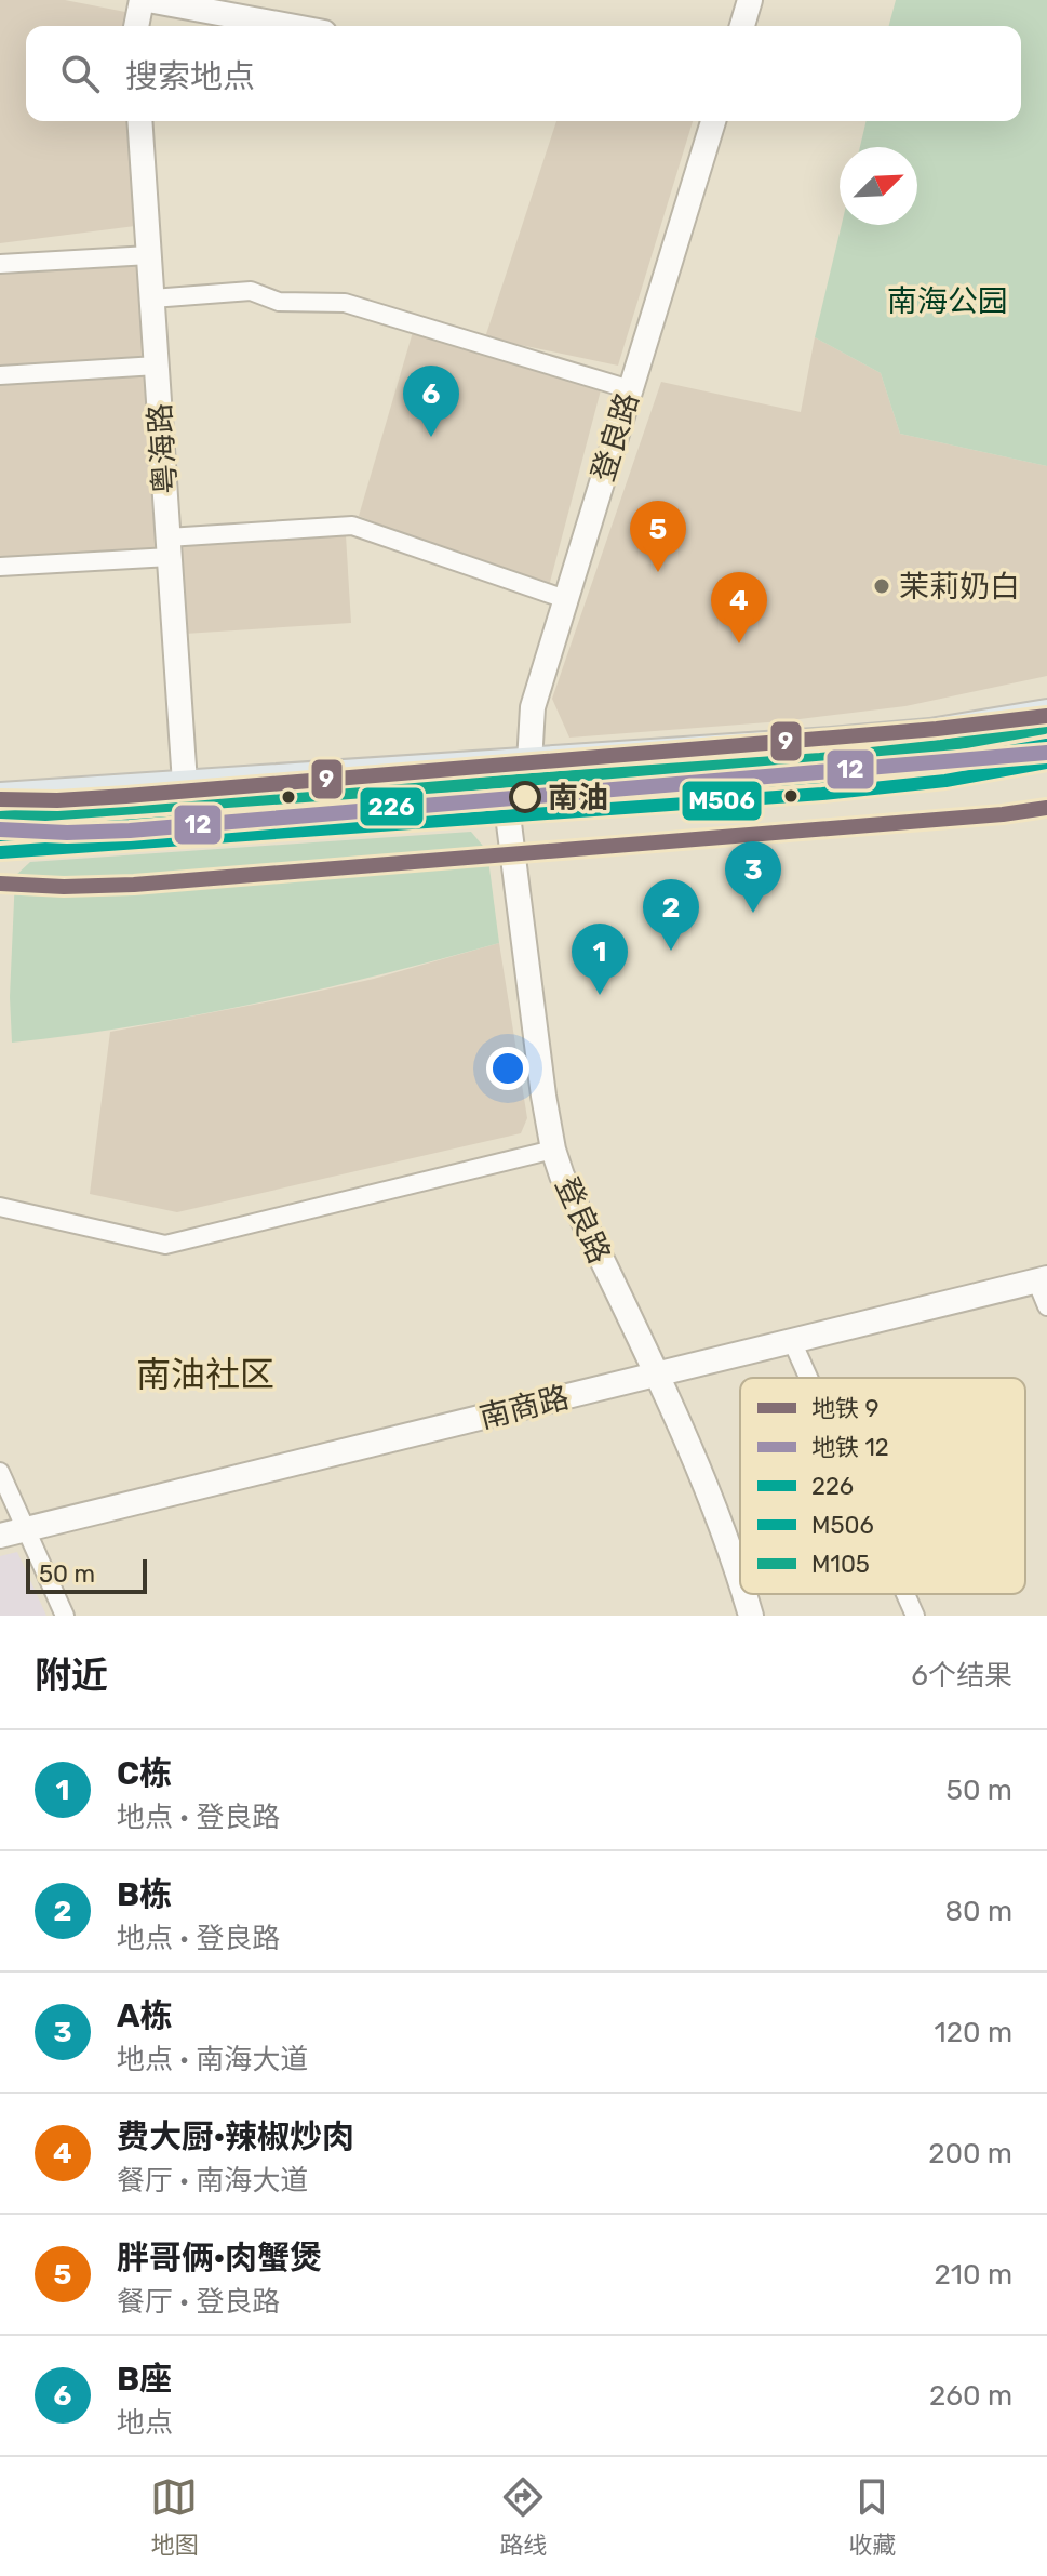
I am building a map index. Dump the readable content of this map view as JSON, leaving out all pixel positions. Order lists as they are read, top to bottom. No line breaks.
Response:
{"streets":{"street":["登良路","粤海路","南商路"]},"crossings":[["登良路","南商路"]],"districts":["南油社区"],"parks":["南海公园"],"places":["茉莉奶白","南油"],"lines":["metro line 9","transit line M105","transit line 226","metro line 12","transit line M506"],"legend":["地铁 9","地铁 12","226","M506","M105"],"scale_bar":"50 m","north":"top right","page":{"search":"搜索地点","pins":["6","5","4","3","2","1"],"scale":"50 m","heading":["附近","6个结果"],"list":[{"mark":"1","name":"C栋","note":"地点 · 登良路","value":"50 m"},{"mark":"2","name":"B栋","note":"地点 · 登良路","value":"80 m"},{"mark":"3","name":"A栋","note":"地点 · 南海大道","value":"120 m"},{"mark":"4","name":"费大厨·辣椒炒肉","note":"餐厅 · 南海大道","value":"200 m"},{"mark":"5","name":"胖哥俩·肉蟹煲","note":"餐厅 · 登良路","value":"210 m"},{"mark":"6","name":"B座","note":"地点","value":"260 m"}],"nav":["地图","路线","收藏"]}}
